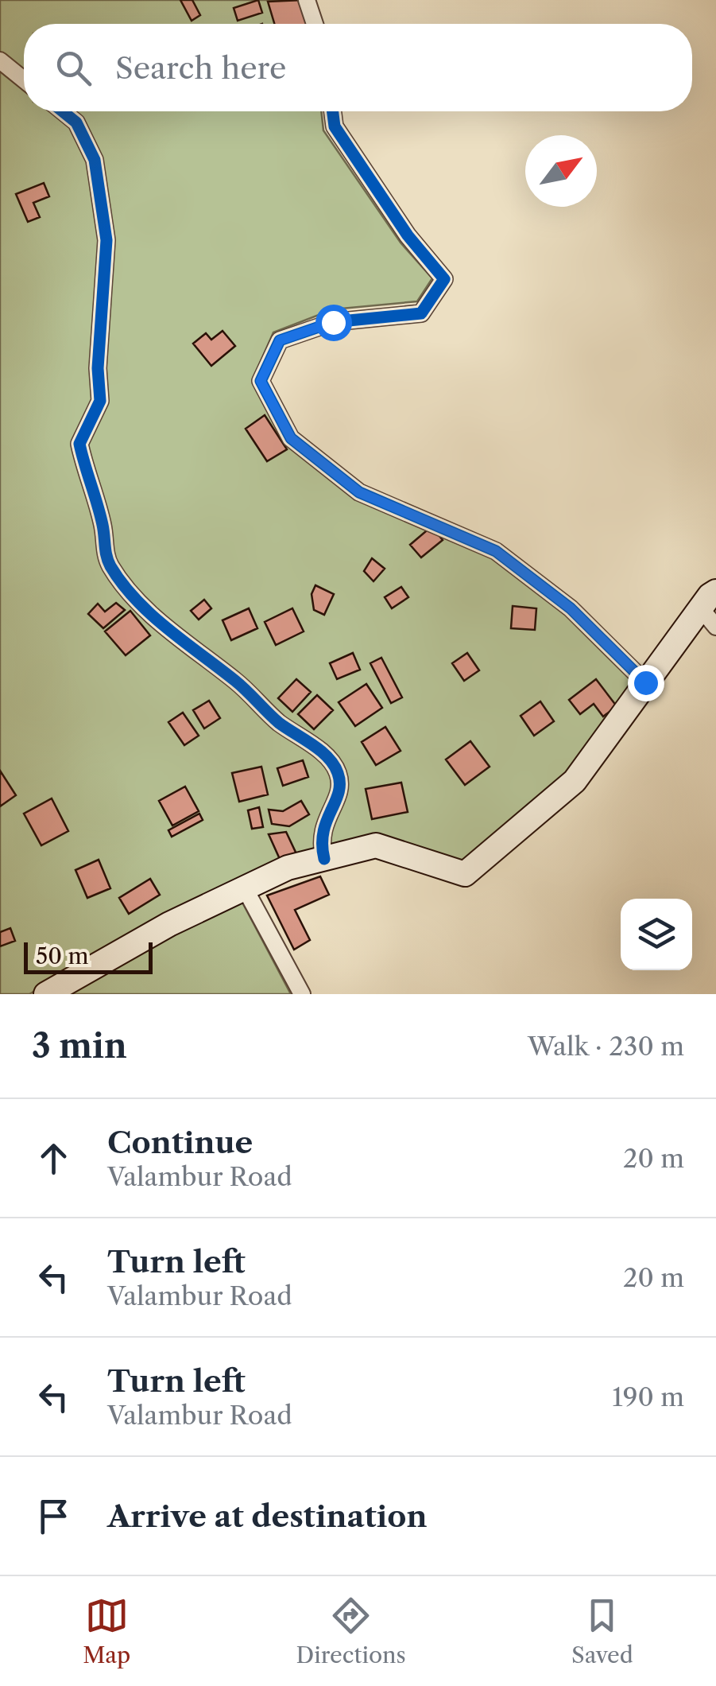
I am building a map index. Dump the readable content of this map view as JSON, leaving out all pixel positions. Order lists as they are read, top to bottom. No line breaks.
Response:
{"scale_bar":"50 m","north":"top right","page":{"search":"Search here","scale":"50 m","heading":["3 min","Walk · 230 m"],"list":[["Continue","Valambur Road","20 m"],["Turn left","Valambur Road","20 m"],["Turn left","Valambur Road","190 m"],"Arrive at destination"],"nav":["Map","Directions","Saved"]}}
